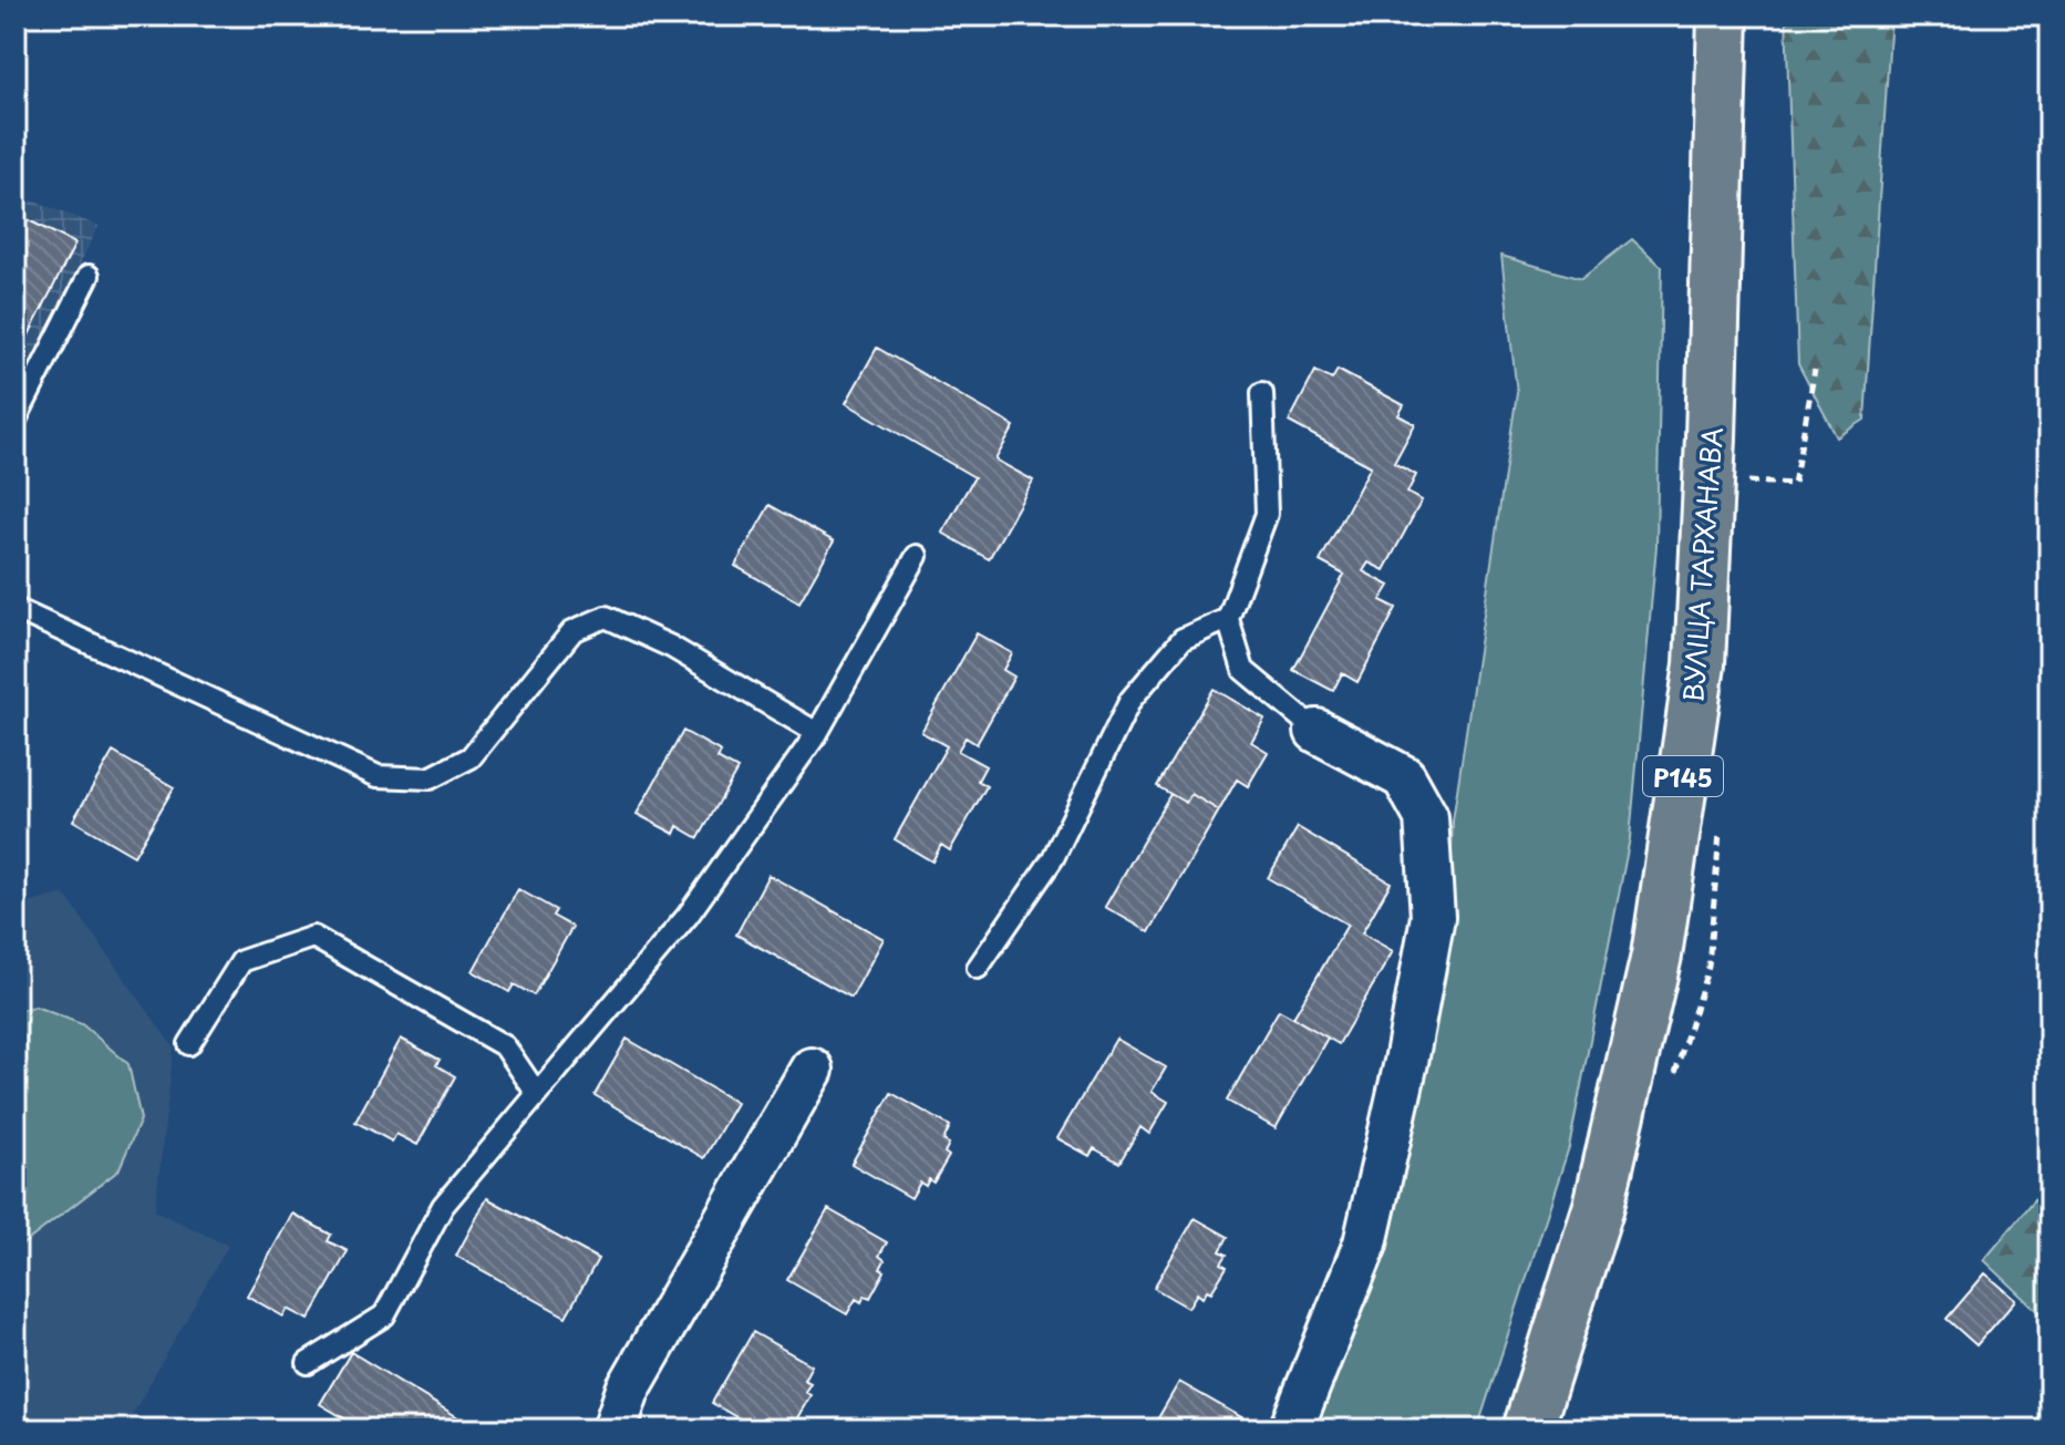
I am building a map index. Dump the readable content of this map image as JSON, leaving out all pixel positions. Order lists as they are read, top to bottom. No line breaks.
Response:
{"streets":{"main road":["ВУЛІЦА ТАРХАНАВА","Р145"]}}
